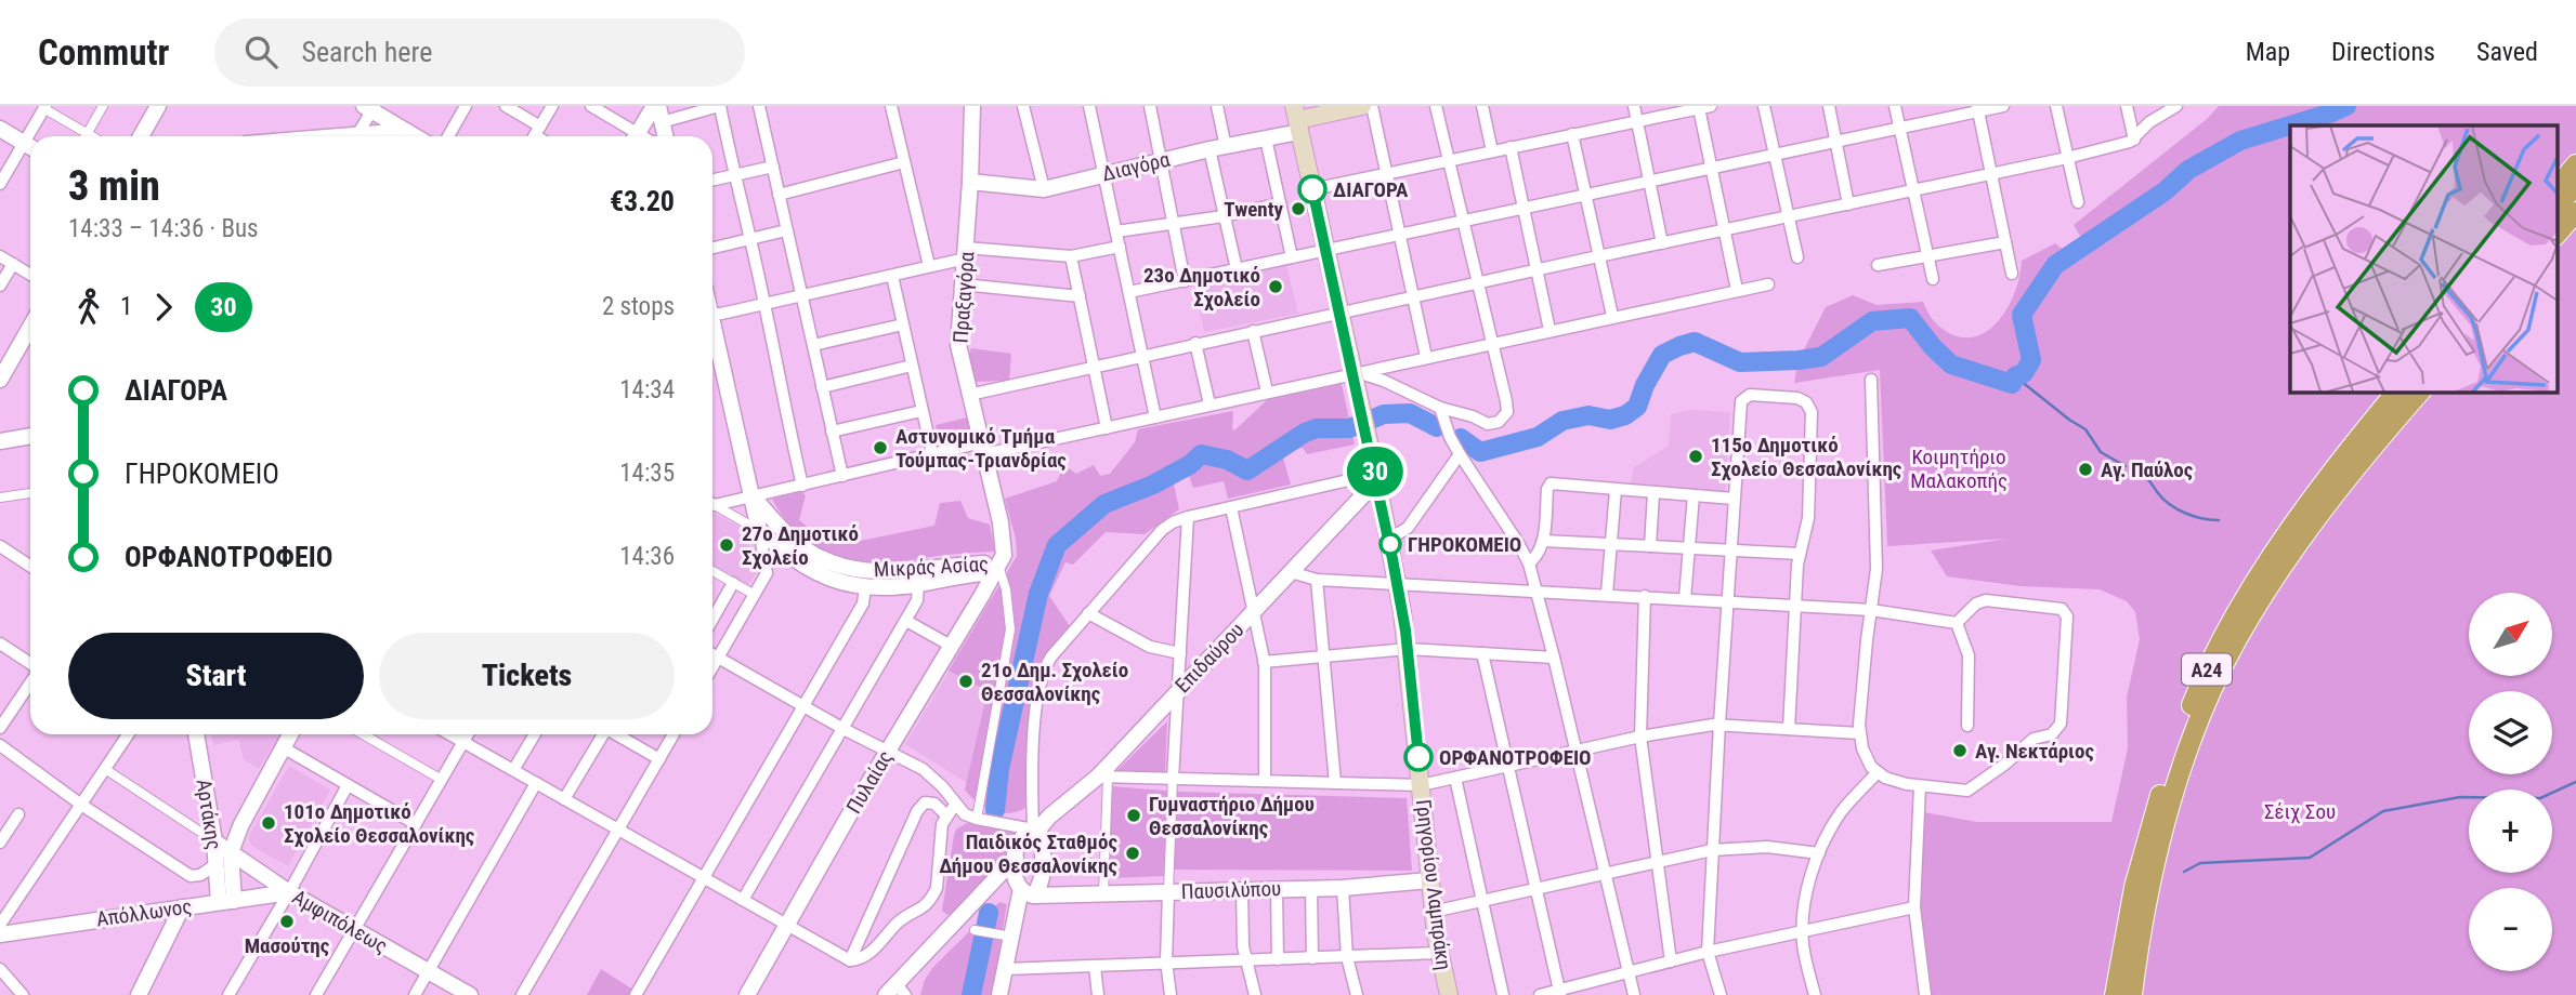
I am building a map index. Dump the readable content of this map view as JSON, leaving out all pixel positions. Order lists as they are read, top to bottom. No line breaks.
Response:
{"streets":{"highway":["Α24"],"main road":["Διαγόρα","Γρηγορίου Λαμπράκη"],"street":["Πραξαγόρα","Μικράς Ασίας","Επιδαύρου","Πυλαίας","Αρτάκης","Παυσιλύπου","Απόλλωνος","Αμφιπόλεως"]},"crossings":[["Διαγόρα","Πραξαγόρα"],["Διαγόρα","Γρηγορίου Λαμπράκη"],["Πραξαγόρα","Μικράς Ασίας"],["Πραξαγόρα","Πυλαίας"],["Μικράς Ασίας","Πυλαίας"],["Επιδαύρου","Γρηγορίου Λαμπράκη"],["Αρτάκης","Απόλλωνος"],["Αρτάκης","Αμφιπόλεως"],["Γρηγορίου Λαμπράκη","Παυσιλύπου"],["Απόλλωνος","Αμφιπόλεως"]],"parks":["Κοιμητήριο Μαλακοπής","Σέιχ Σου"],"places":["ΔΙΑΓΟΡΑ","Twenty","23ο Δημοτικό Σχολείο","Αστυνομικό Τμήμα Τούμπας-Τριανδρίας","115o Δημοτικό Σχολείο Θεσσαλονίκης","Αγ. Παύλος","ΓΗΡΟΚΟΜΕΙΟ","27ο Δημοτικό Σχολείο","21ο Δημ. Σχολείο Θεσσαλονίκης","Αγ. Νεκτάριος","ΟΡΦΑΝΟΤΡΟΦΕΙΟ","Γυμναστήριο Δήμου Θεσσαλονίκης","101ο Δημοτικό Σχολείο Θεσσαλονίκης","Παιδικός Σταθμός Δήμου Θεσσαλονίκης","Μασούτης"],"lines":["bus line 30"],"north":"top right","page":{"header":"Commutr","search":"Search here","nav":["Map","Directions","Saved"],"on_map":"30","heading":["3 min","14:33 – 14:36 · Bus","€3.20"],"legs":["1","30","2 stops"],"list":[{"name":"ΔΙΑΓΟΡΑ","value":"14:34"},{"name":"ΓΗΡΟΚΟΜΕΙΟ","value":"14:35"},{"name":"ΟΡΦΑΝΟΤΡΟΦΕΙΟ","value":"14:36"}],"map_buttons":["+","−"],"buttons":["Start","Tickets"]}}
